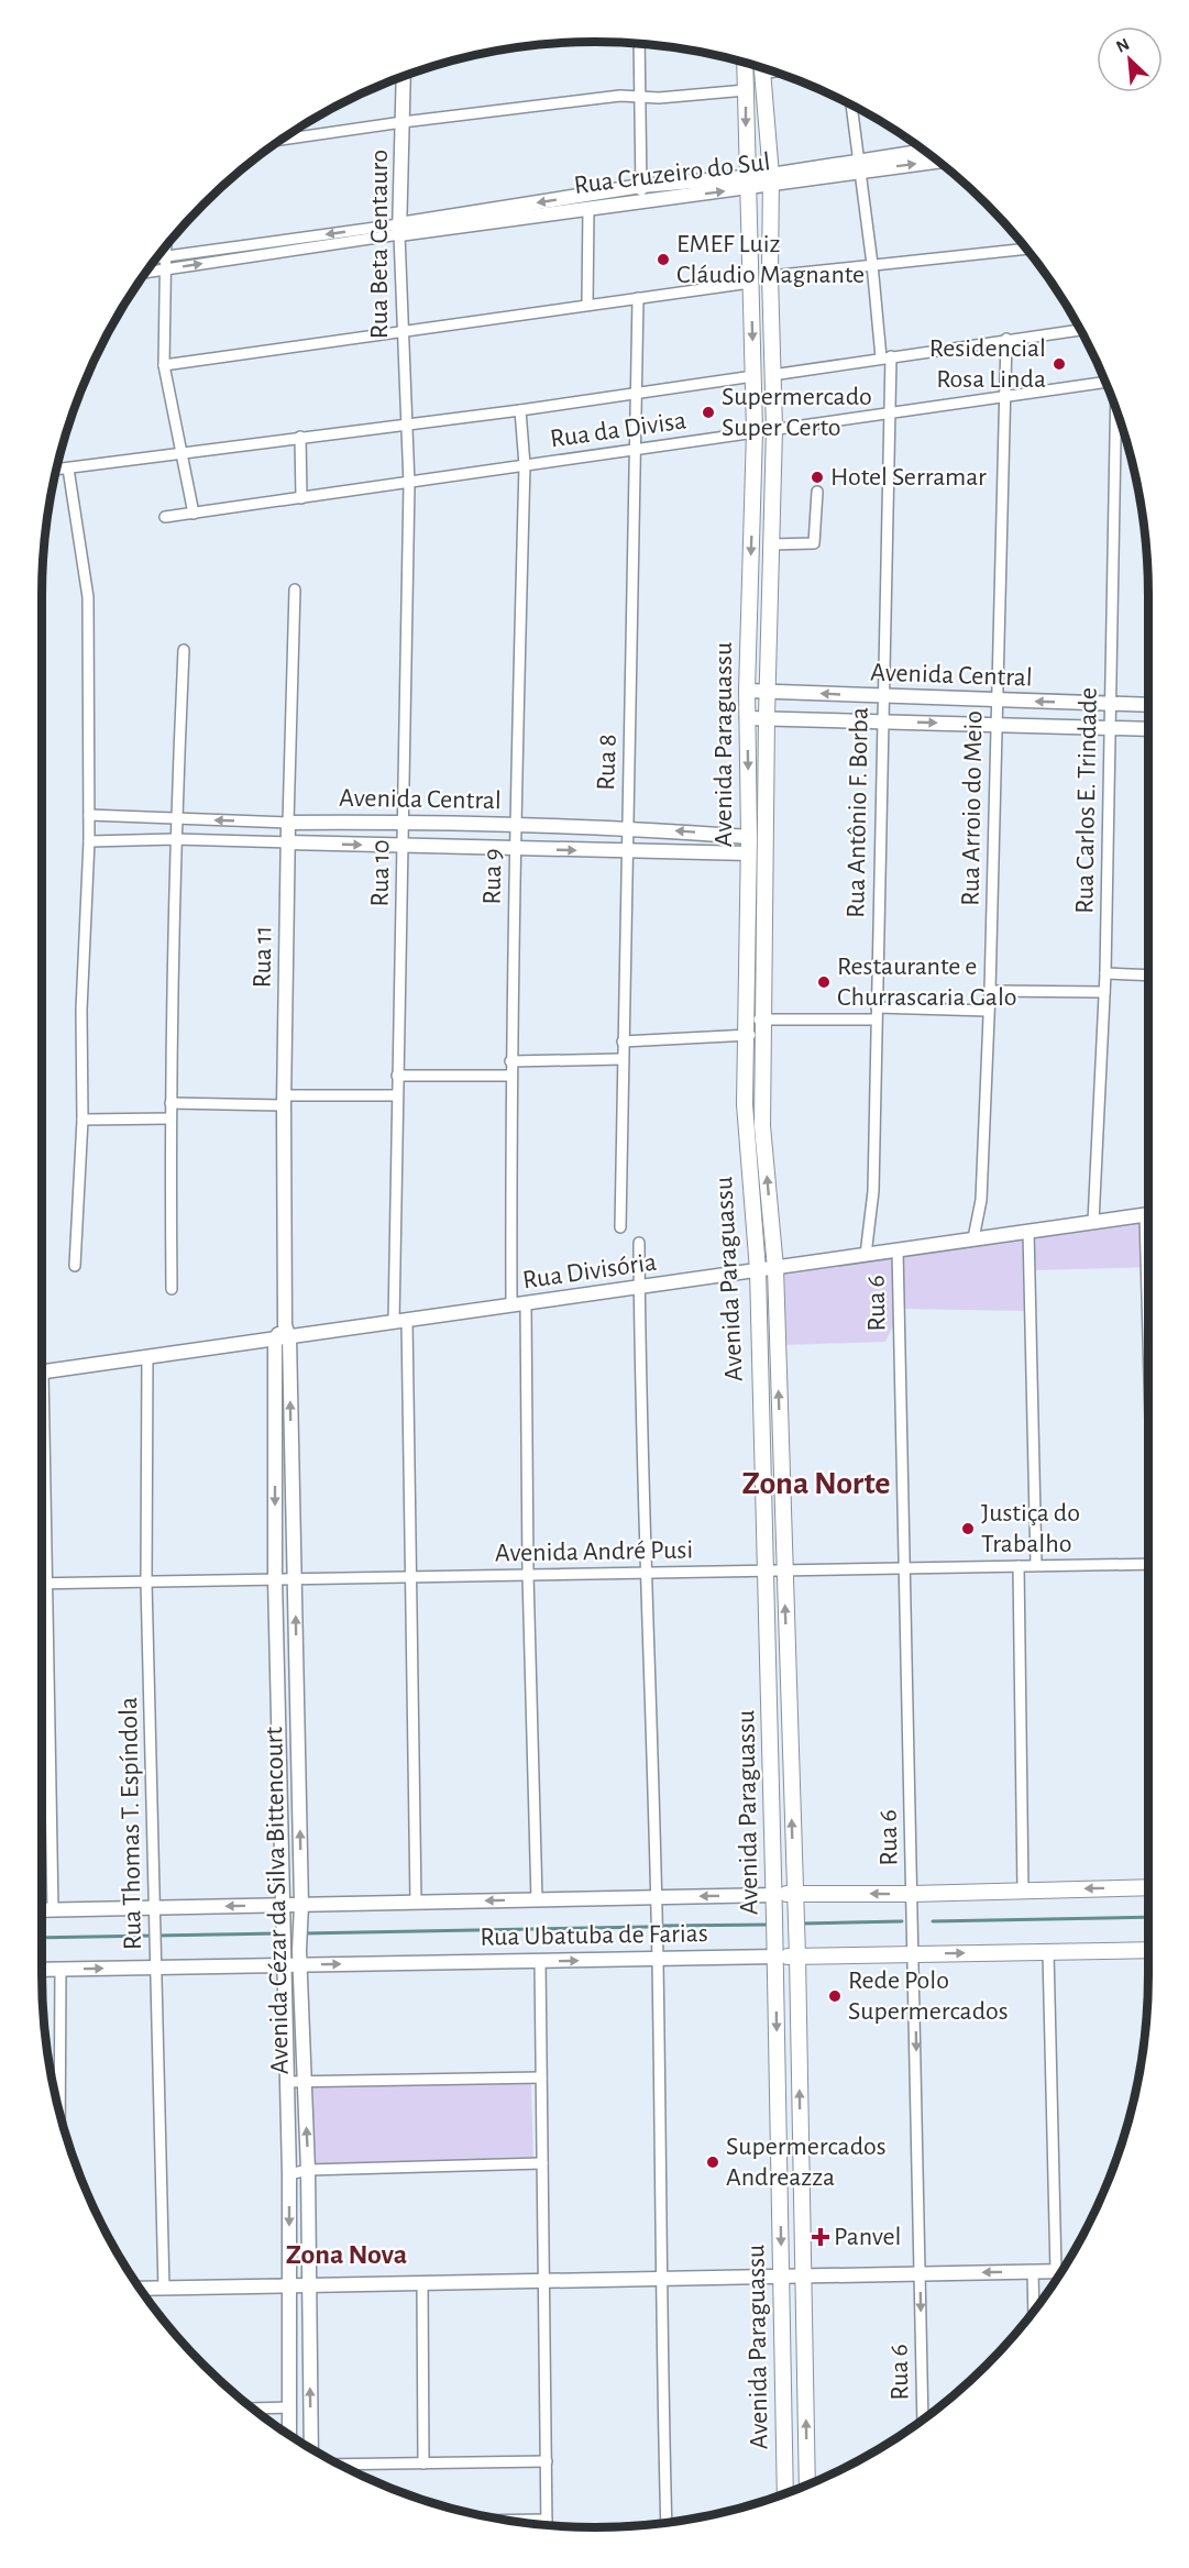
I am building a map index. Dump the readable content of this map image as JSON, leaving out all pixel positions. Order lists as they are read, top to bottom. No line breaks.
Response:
{"streets":{"main road":["Avenida Paraguassu","Rua Ubatuba de Farias"],"street":["Rua Cruzeiro do Sul","Rua Beta Centauro","Rua da Divisa","Avenida Central","Rua 8","Rua Carlos E. Trindade","Rua Arroio do Meio","Rua Antônio F. Borba","Rua 10","Rua 9","Rua 11","Rua Divisória","Rua 6","Avenida André Pusi","Rua Thomas T. Espíndola","Avenida Cézar da Silva Bittencourt"]},"crossings":[["Rua Cruzeiro do Sul","Rua Beta Centauro"],["Rua Cruzeiro do Sul","Avenida Paraguassu"],["Rua Cruzeiro do Sul","Rua Antônio F. Borba"],["Rua Beta Centauro","Rua 10"],["Rua da Divisa","Avenida Paraguassu"],["Rua da Divisa","Rua 8"],["Rua da Divisa","Rua Arroio do Meio"],["Rua da Divisa","Rua Antônio F. Borba"],["Rua da Divisa","Rua 10"],["Rua da Divisa","Rua 9"],["Avenida Central","Avenida Paraguassu"],["Avenida Central","Rua 8"],["Avenida Central","Rua Carlos E. Trindade"],["Avenida Central","Rua Arroio do Meio"],["Avenida Central","Rua Antônio F. Borba"],["Avenida Central","Rua 10"],["Avenida Central","Rua 9"],["Avenida Central","Rua 11"],["Avenida Paraguassu","Rua Divisória"],["Avenida Paraguassu","Avenida André Pusi"],["Avenida Paraguassu","Rua Ubatuba de Farias"],["Rua Carlos E. Trindade","Rua Divisória"],["Rua Arroio do Meio","Rua Divisória"],["Rua Antônio F. Borba","Rua Divisória"],["Rua 10","Rua Divisória"],["Rua 10","Avenida André Pusi"],["Rua 10","Rua Ubatuba de Farias"],["Rua 9","Rua Divisória"],["Rua 9","Avenida André Pusi"],["Rua 9","Rua Ubatuba de Farias"],["Rua 11","Rua Divisória"],["Rua 11","Avenida Cézar da Silva Bittencourt"],["Rua Divisória","Rua 6"],["Rua Divisória","Rua Thomas T. Espíndola"],["Rua Divisória","Avenida Cézar da Silva Bittencourt"],["Rua 6","Avenida André Pusi"],["Rua 6","Rua Ubatuba de Farias"],["Avenida André Pusi","Rua Thomas T. Espíndola"],["Avenida André Pusi","Avenida Cézar da Silva Bittencourt"],["Rua Thomas T. Espíndola","Rua Ubatuba de Farias"],["Avenida Cézar da Silva Bittencourt","Rua Ubatuba de Farias"]],"one_way":["Rua 6"],"districts":["Zona Norte","Zona Nova"],"places":{"other":["EMEF Luiz Cláudio Magnante","Residencial Rosa Linda","Supermercado Super Certo","Hotel Serramar","Restaurante e Churrascaria Galo","Justiça do Trabalho","Rede Polo Supermercados","Supermercados Andreazza"],"health":["Panvel"]},"north":"top left"}
